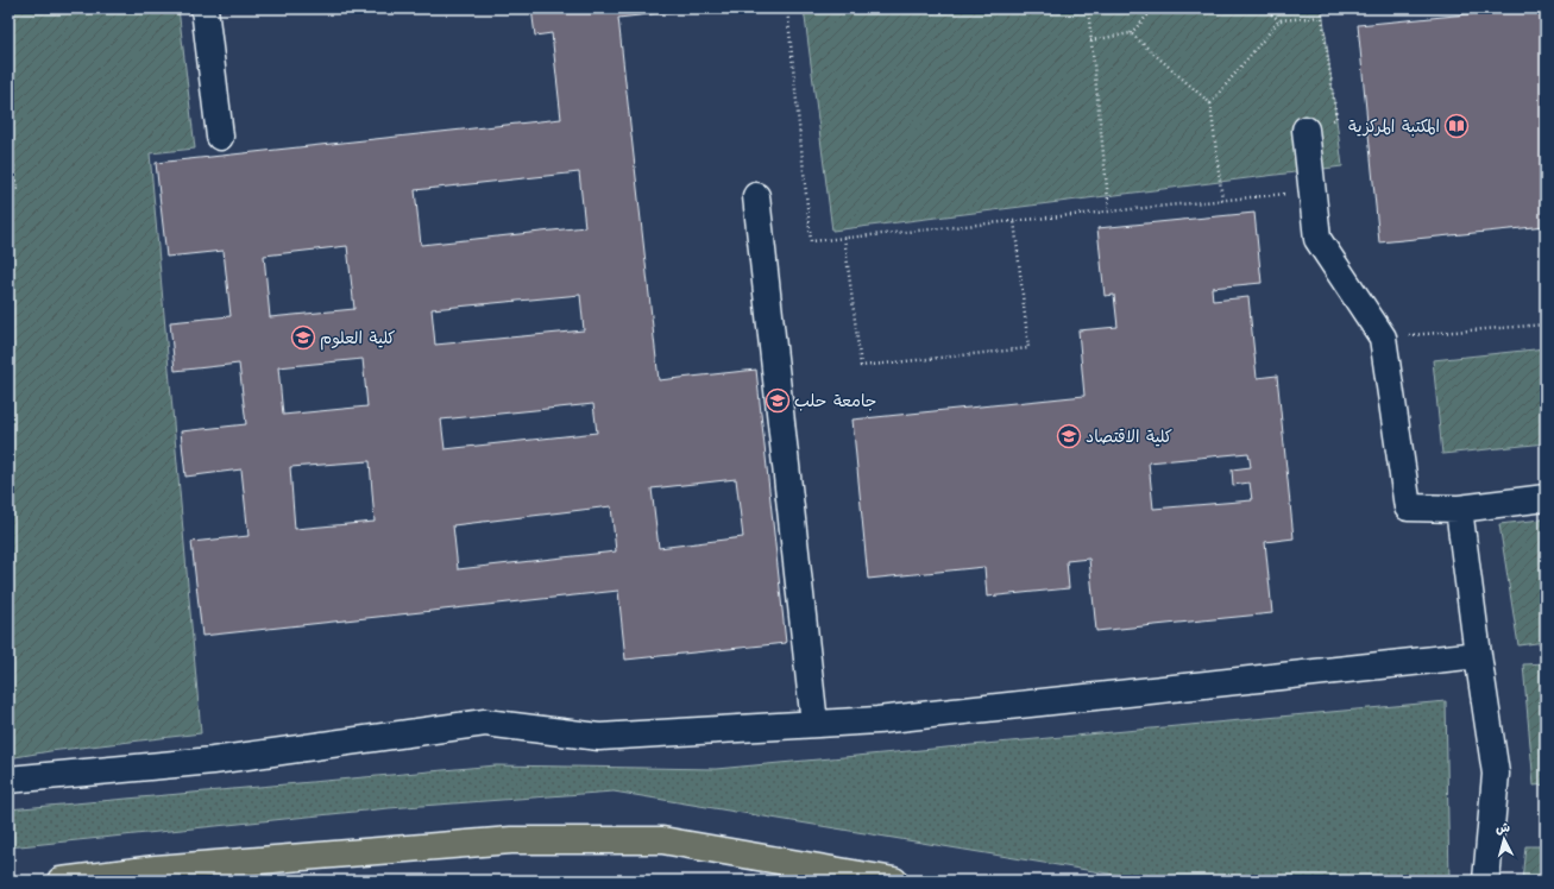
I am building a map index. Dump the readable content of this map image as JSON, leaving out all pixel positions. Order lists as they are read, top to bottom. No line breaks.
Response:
{"places":{"library":["المكتبة المركزية"],"school or university":["كلية العلوم","جامعة حلب","كلية الاقتصاد"]},"north":"top"}
